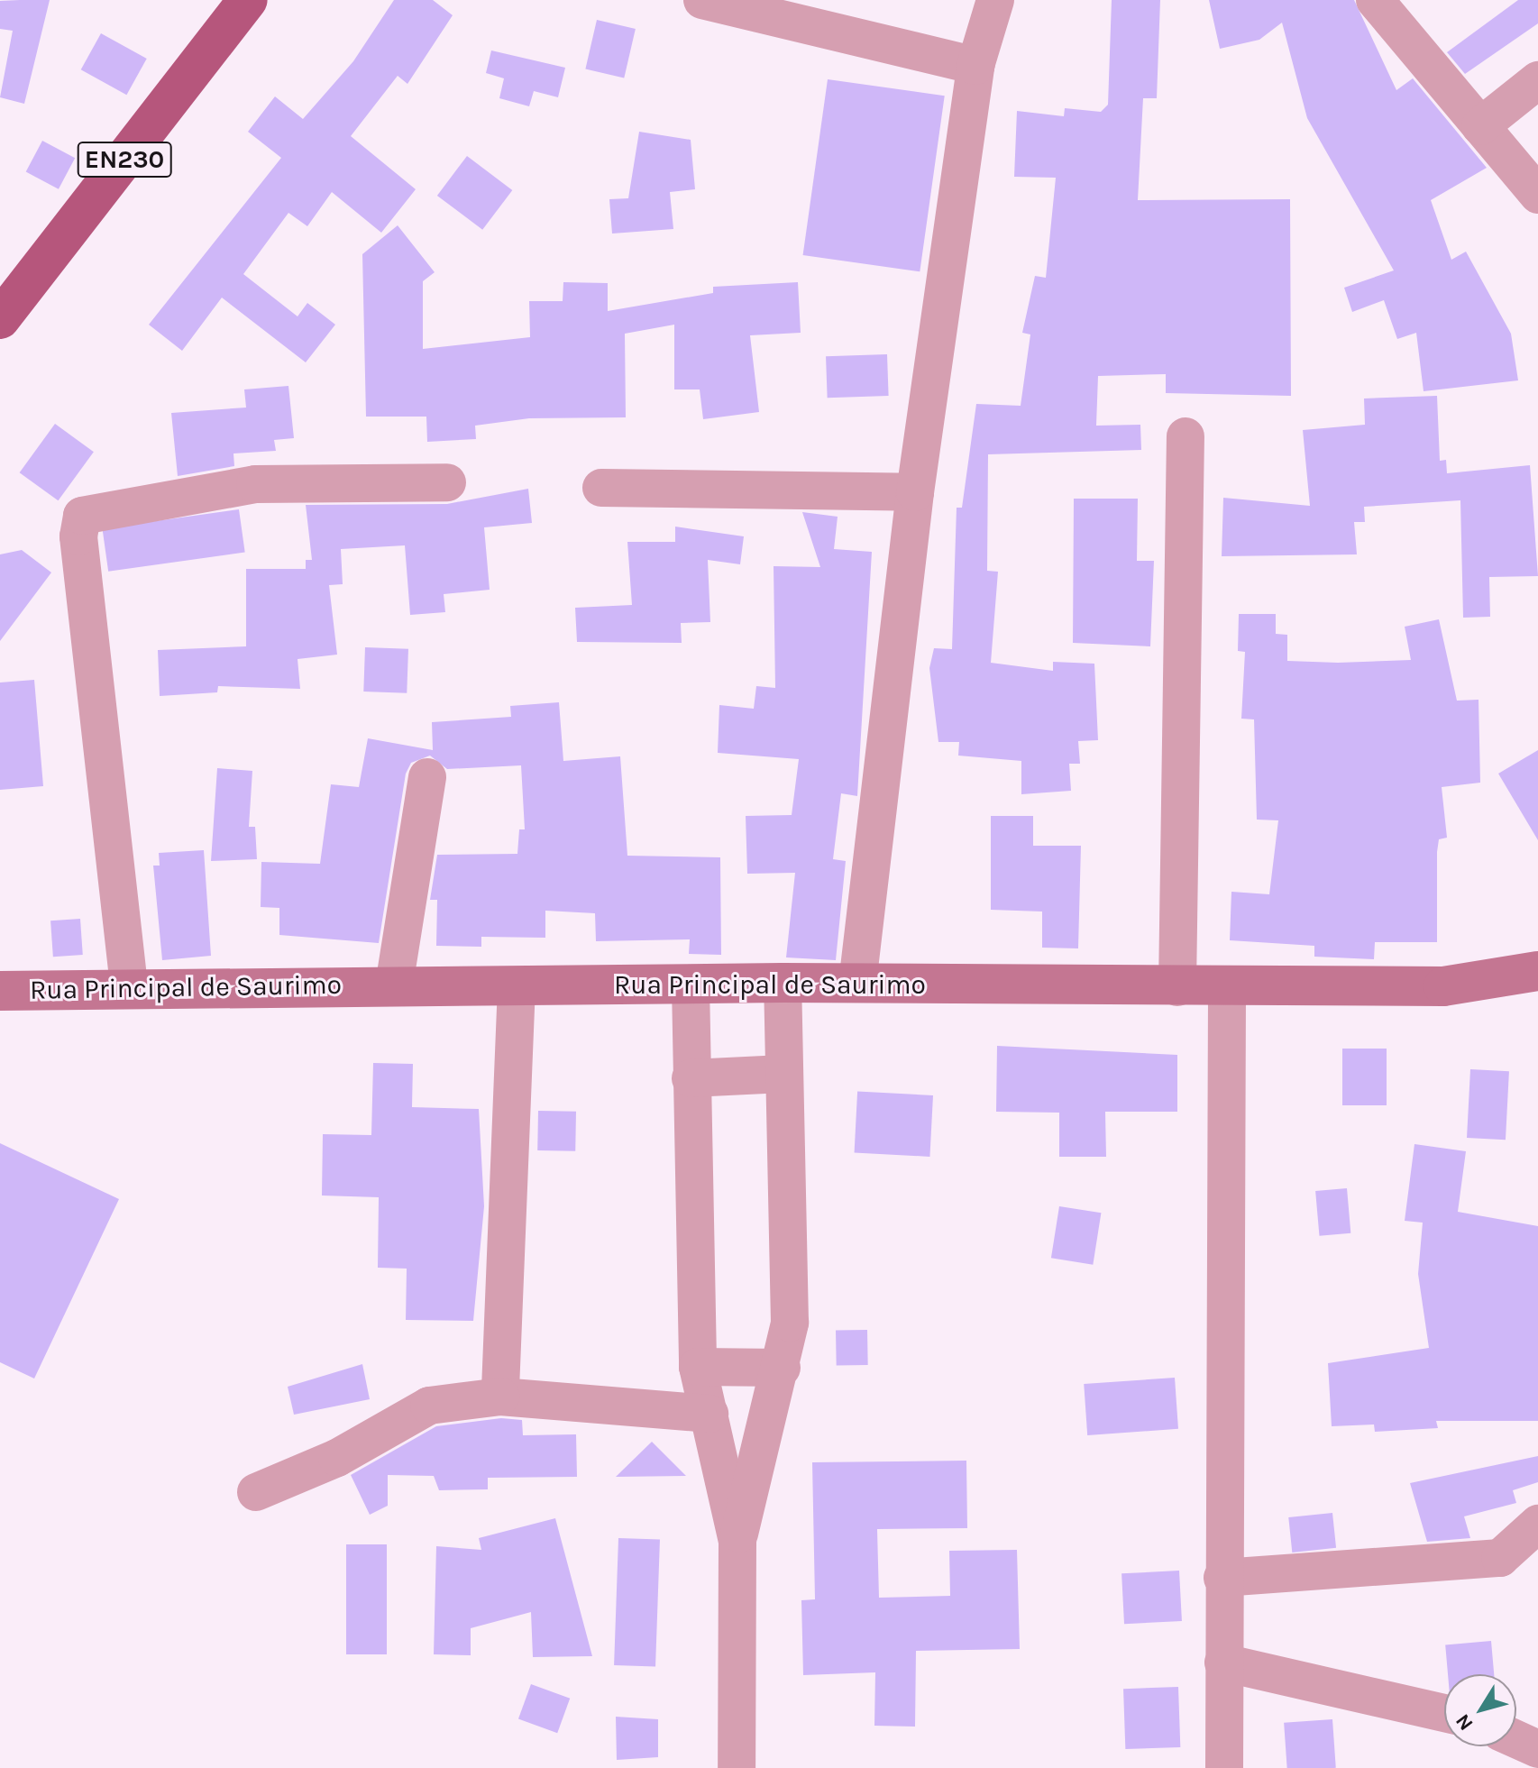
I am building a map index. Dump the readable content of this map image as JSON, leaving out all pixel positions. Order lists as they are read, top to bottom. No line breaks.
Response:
{"streets":{"main road":["EN230"],"street":["Rua Principal de Saurimo"]},"north":"bottom left"}
